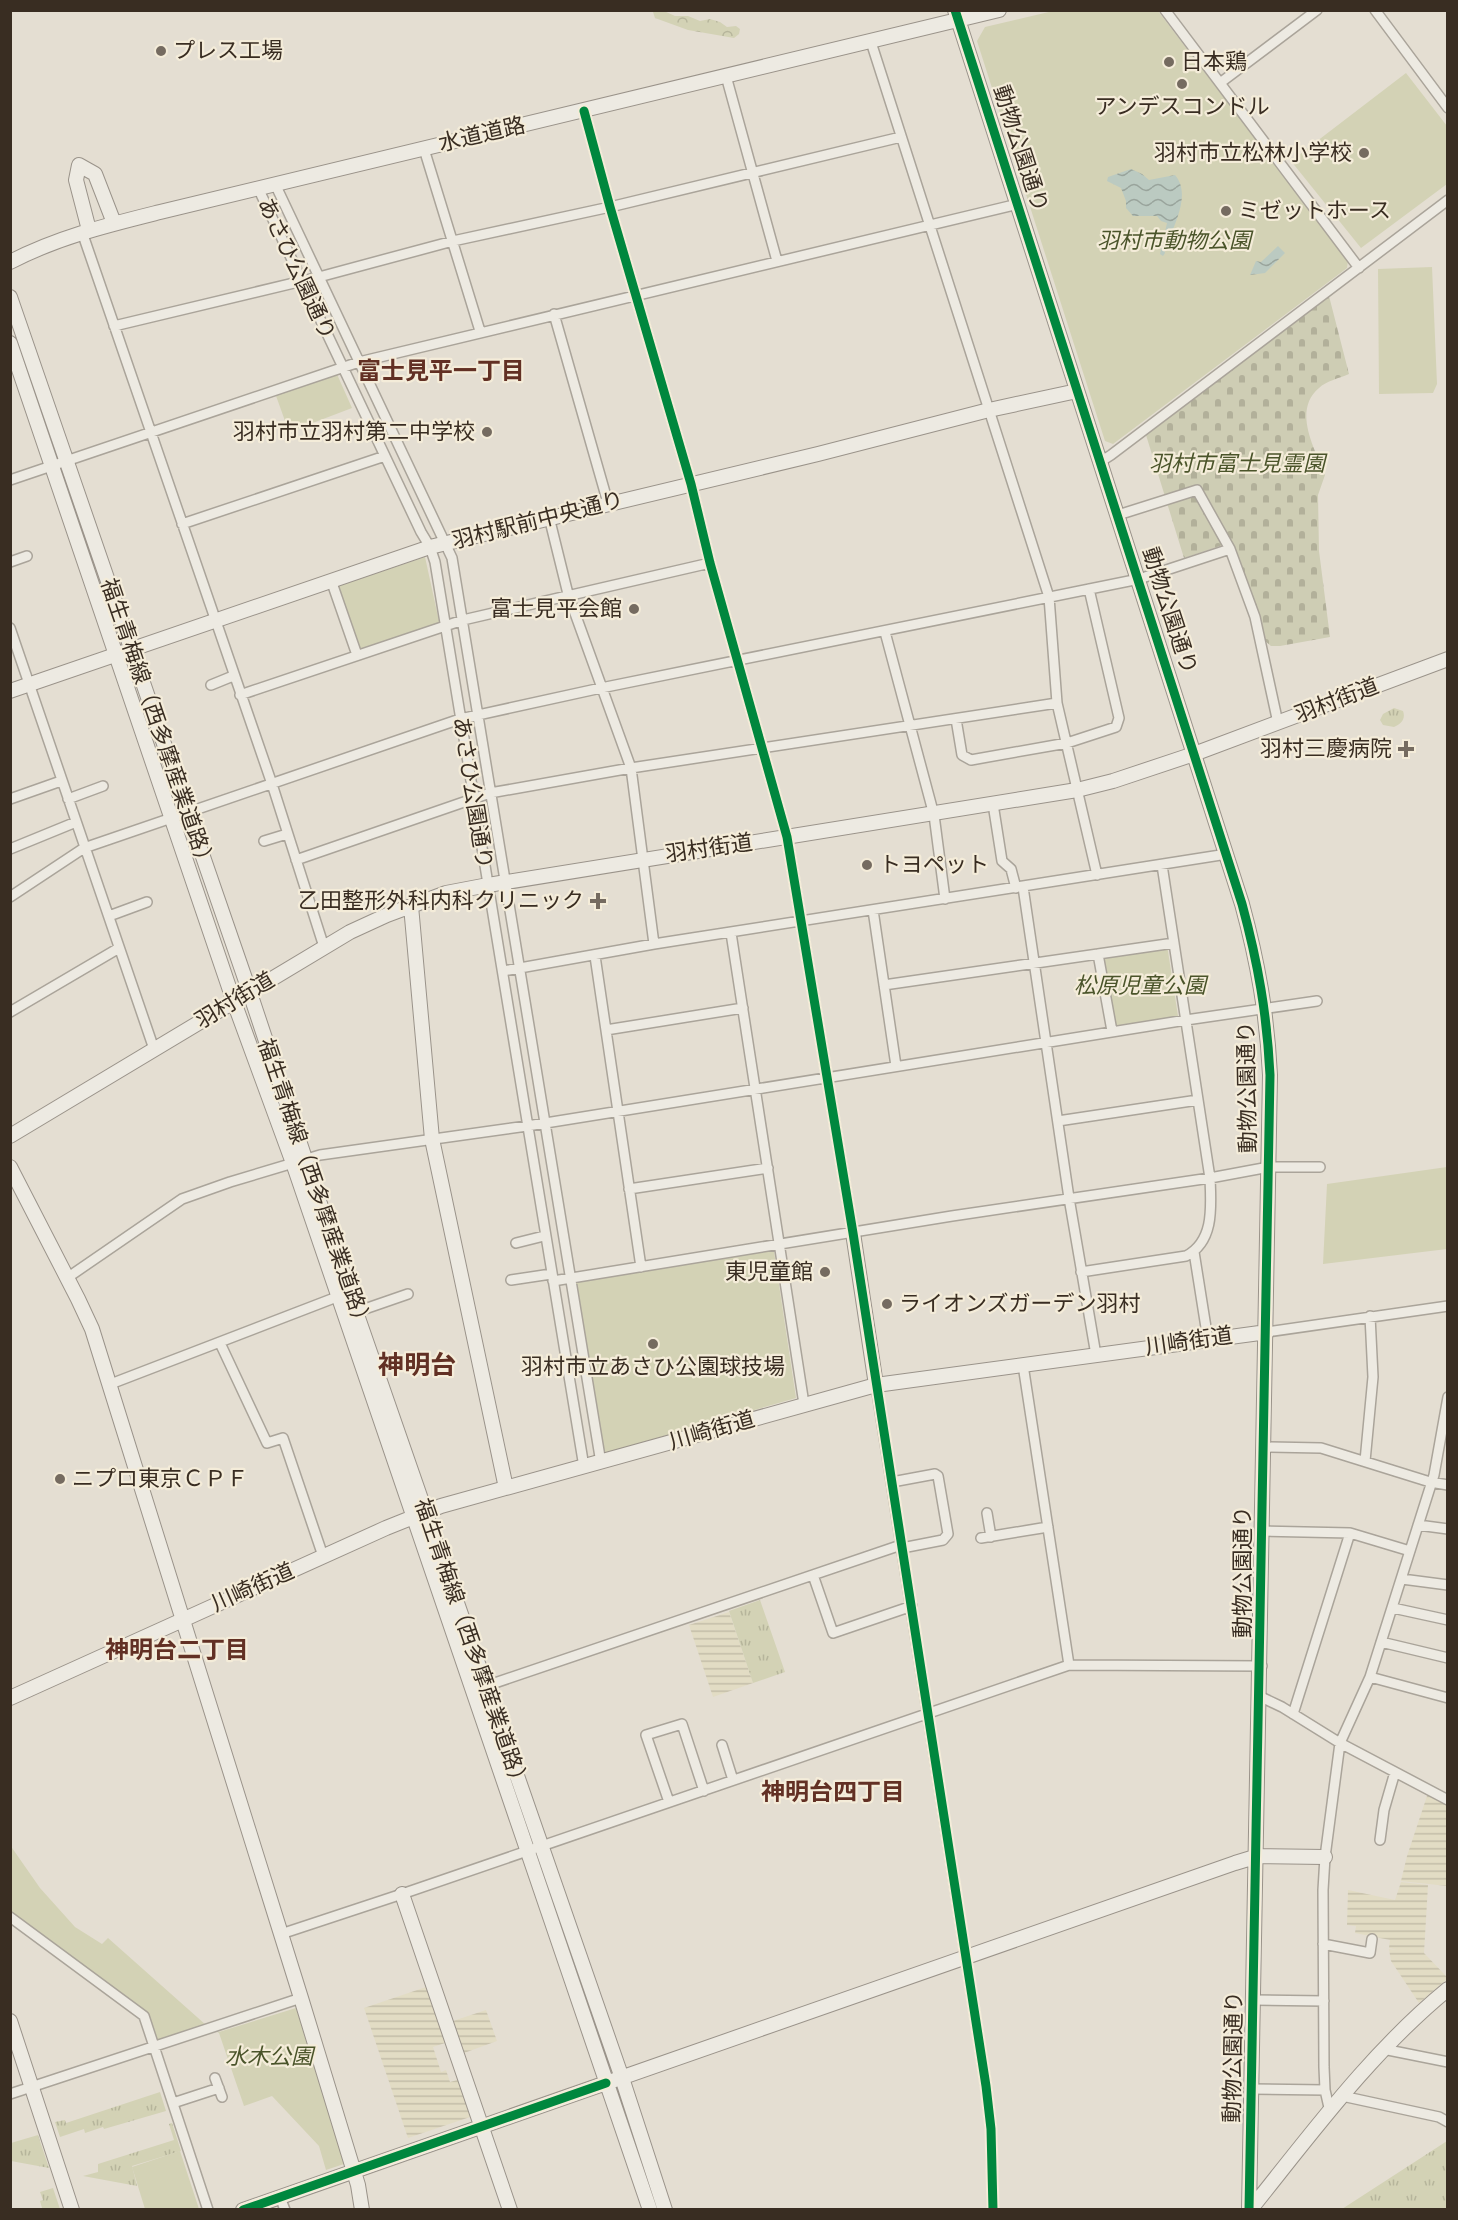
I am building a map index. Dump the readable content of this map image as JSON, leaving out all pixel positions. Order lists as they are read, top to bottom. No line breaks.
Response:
{"streets":{"street":["水道道路","動物公園通り","あさひ公園通り","羽村駅前中央通り","羽村街道","福生青梅線（西多摩産業道路）","川崎街道"]},"crossings":[["水道道路","動物公園通り"],["水道道路","あさひ公園通り"],["動物公園通り","羽村駅前中央通り"],["動物公園通り","羽村街道"],["動物公園通り","川崎街道"],["あさひ公園通り","羽村駅前中央通り"],["あさひ公園通り","羽村街道"],["あさひ公園通り","川崎街道"],["羽村駅前中央通り","福生青梅線（西多摩産業道路）"],["羽村街道","福生青梅線（西多摩産業道路）"],["福生青梅線（西多摩産業道路）","川崎街道"]],"districts":["富士見平一丁目","神明台","神明台二丁目","神明台四丁目"],"parks":["羽村市動物公園","羽村市富士見霊園","松原児童公園","水木公園"],"places":{"other":["プレス工場","日本鶏","アンデスコンドル","羽村市立松林小学校","ミゼットホース","羽村市立羽村第二中学校","富士見平会館","トヨペット","東児童館","ライオンズガーデン羽村","羽村市立あさひ公園球技場","ニプロ東京ＣＰＦ"],"health":["羽村三慶病院","乙田整形外科内科クリニック"]}}
